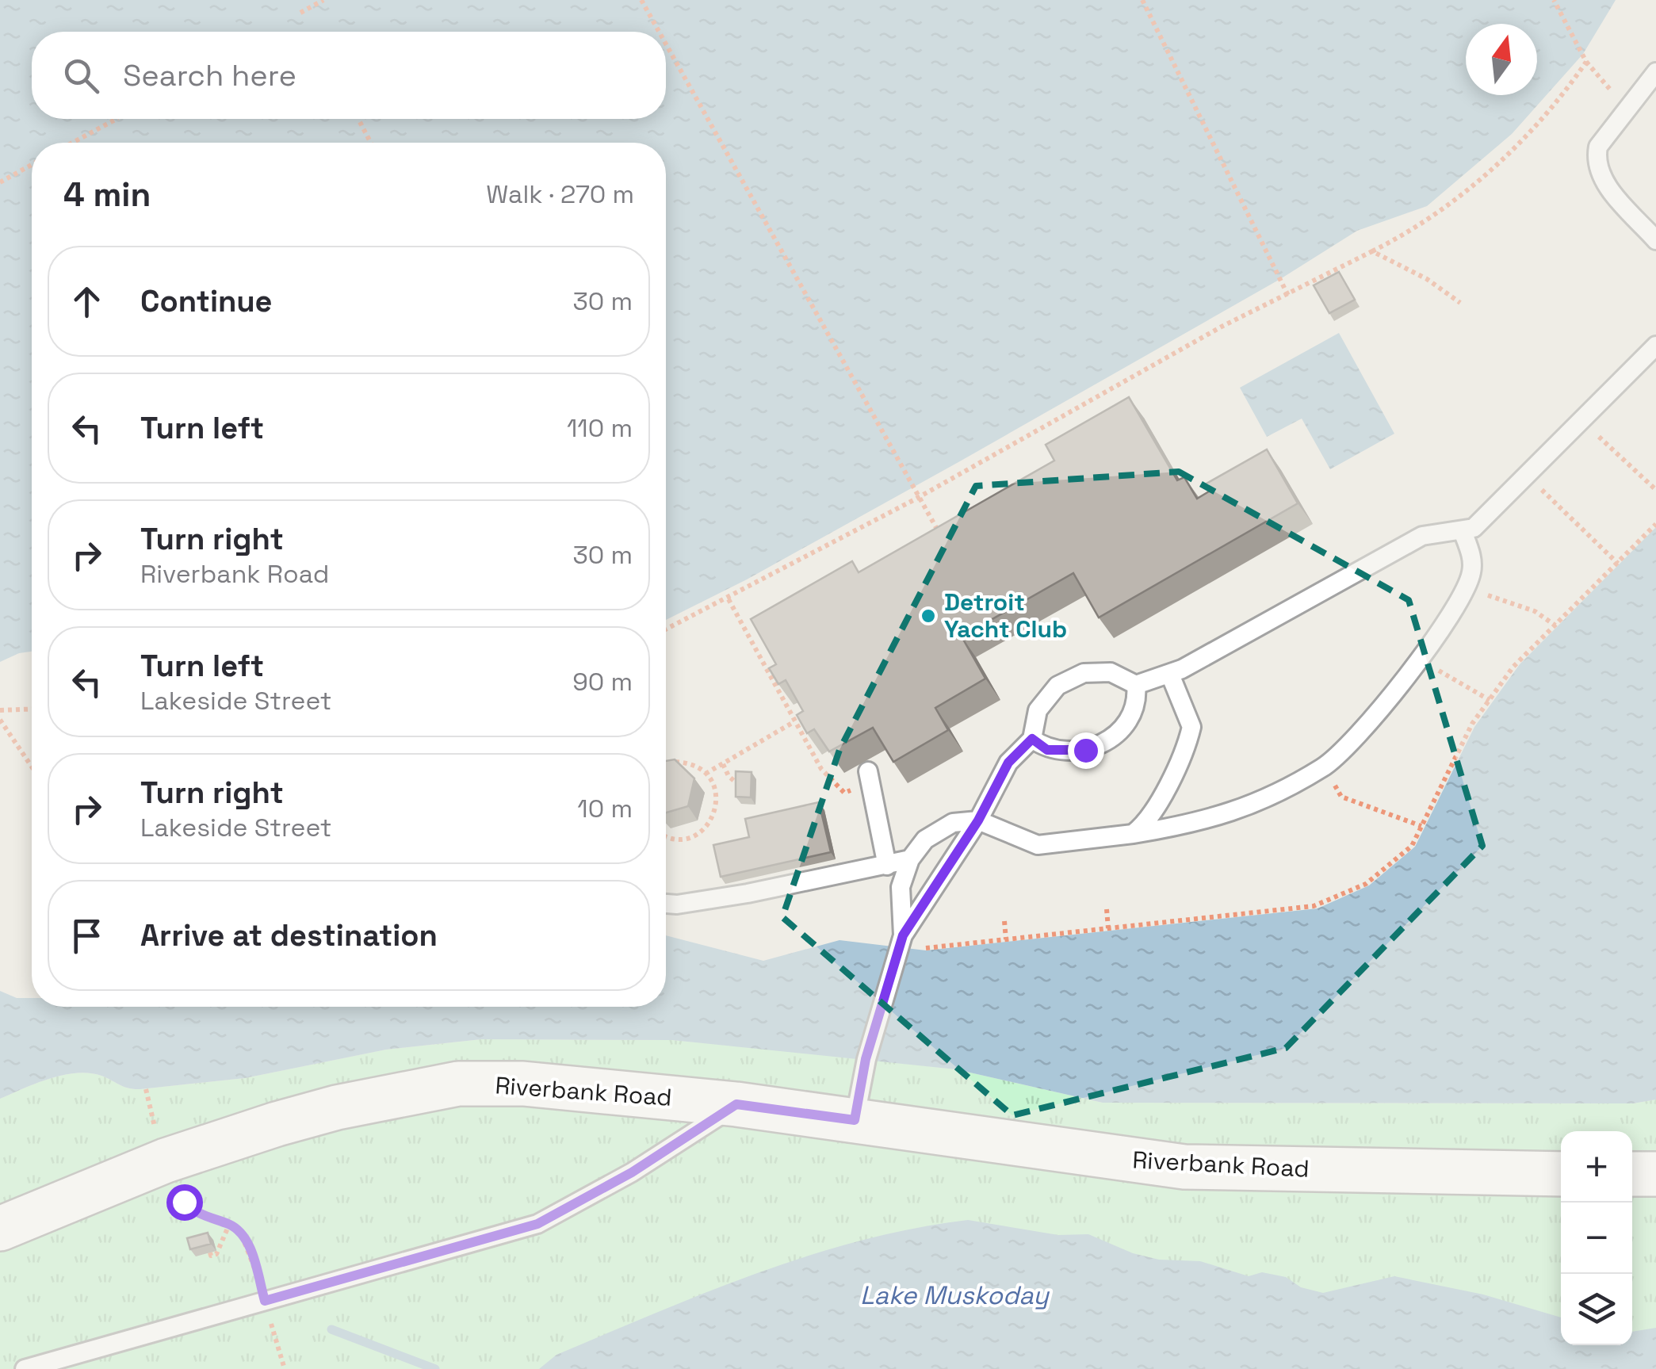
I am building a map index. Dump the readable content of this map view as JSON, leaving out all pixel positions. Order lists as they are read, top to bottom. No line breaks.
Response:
{"streets":{"street":["Riverbank Road"]},"water":["Lake Muskoday"],"places":["Detroit Yacht Club"],"north":"top","page":{"search":"Search here","heading":["4 min","Walk · 270 m"],"list":[["Continue","30 m"],["Turn left","110 m"],["Turn right","Riverbank Road","30 m"],["Turn left","Lakeside Street","90 m"],["Turn right","Lakeside Street","10 m"],"Arrive at destination"],"map_buttons":["+","−"]}}
